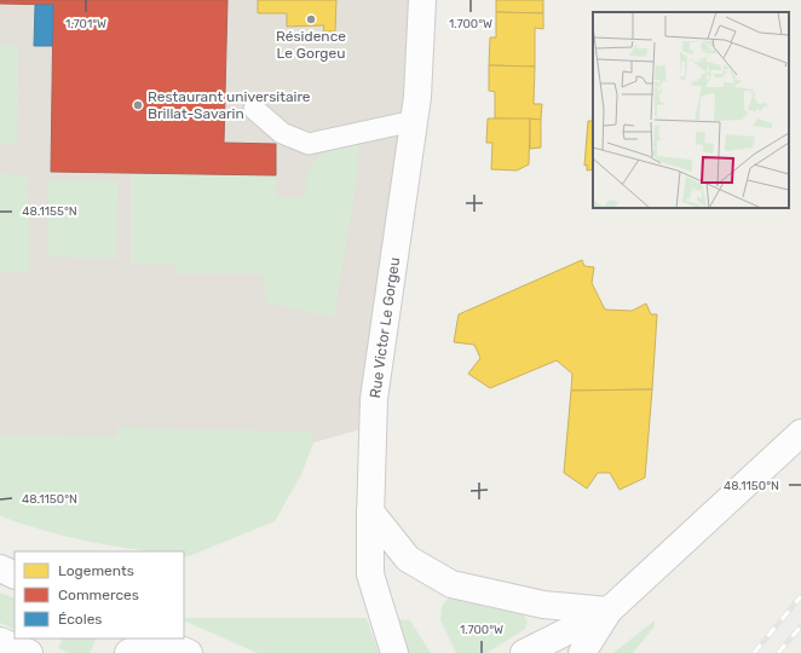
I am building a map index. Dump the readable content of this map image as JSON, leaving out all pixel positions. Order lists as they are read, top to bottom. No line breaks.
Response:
{"streets":{"street":["Rue Victor Le Gorgeu"]},"places":["Résidence Le Gorgeu","Restaurant universitaire Brillat-Savarin"],"legend":["Logements","Commerces","Écoles"],"coordinates":["1.701°W","1.700°W","48.1155°N","48.1150°N"]}
